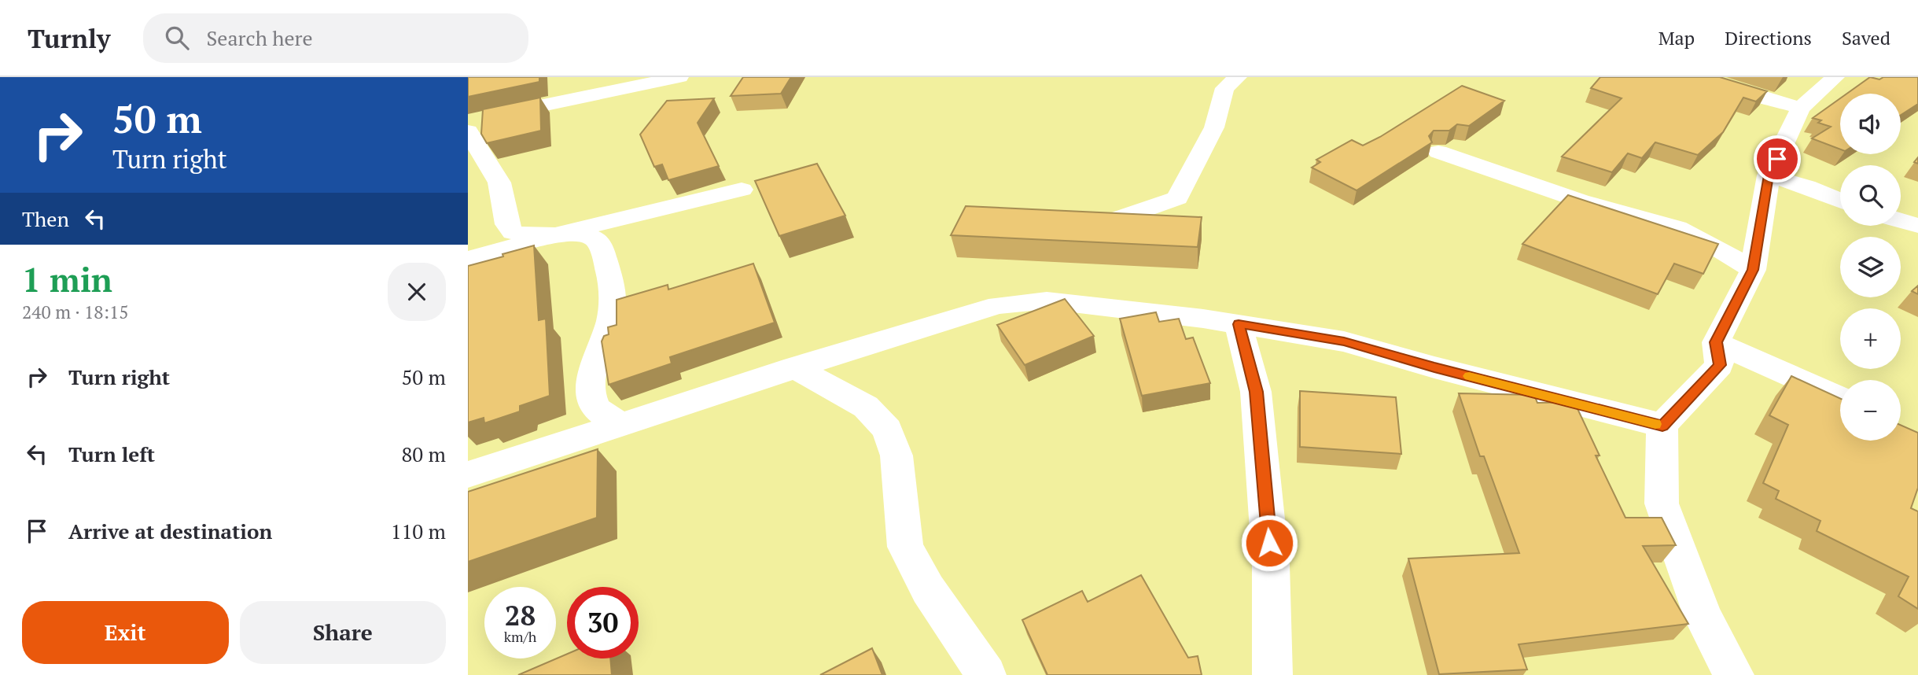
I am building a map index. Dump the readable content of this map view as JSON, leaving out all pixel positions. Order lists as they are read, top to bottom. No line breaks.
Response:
{"page":{"header":"Turnly","search":"Search here","nav":["Map","Directions","Saved"],"turn":["50 m","Turn right"],"map_buttons":["+","−"],"then":"Then","heading":["1 min","240 m · 18:15"],"list":[{"name":"Turn right","value":"50 m"},{"name":"Turn left","value":"80 m"},{"name":"Arrive at destination","value":"110 m"}],"speed":"28 km/h","limit":"30","buttons":["Exit","Share"]}}
